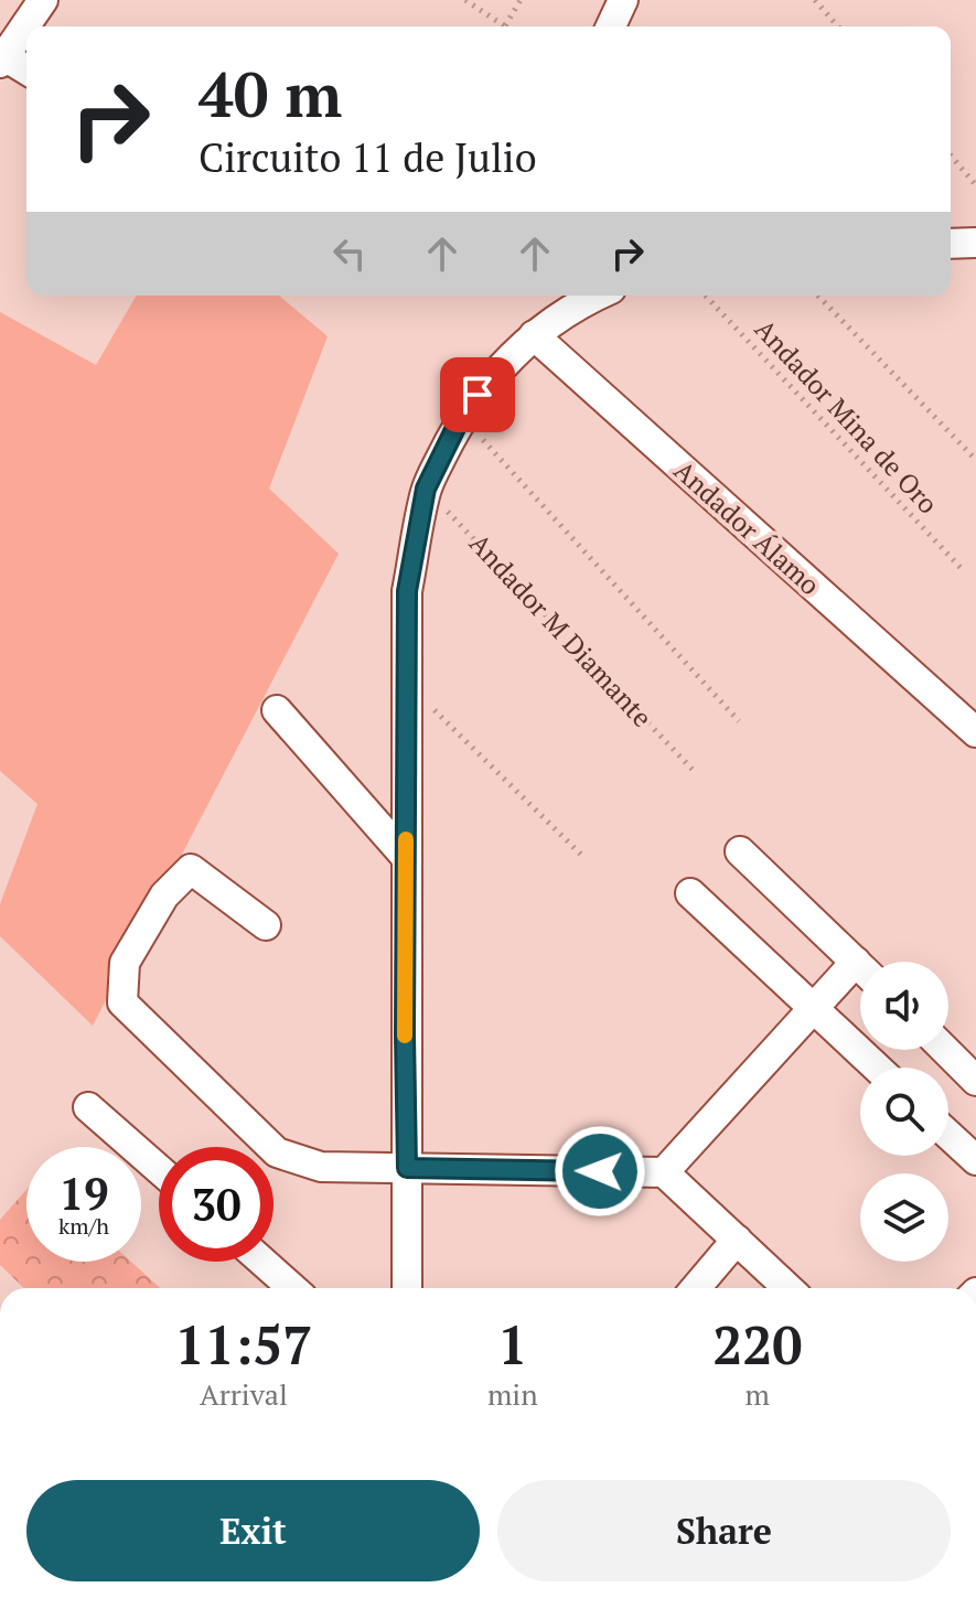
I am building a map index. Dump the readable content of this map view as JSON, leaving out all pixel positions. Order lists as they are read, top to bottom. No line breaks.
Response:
{"streets":{"street":["Andador Álamo"],"path":["Andador Mina de Oro","Andador M Diamante"]},"page":{"turn":["40 m","Circuito 11 de Julio"],"speed":"19 km/h","limit":"30","eta":["11:57","Arrival","1","min","220","m"],"buttons":["Exit","Share"]}}
